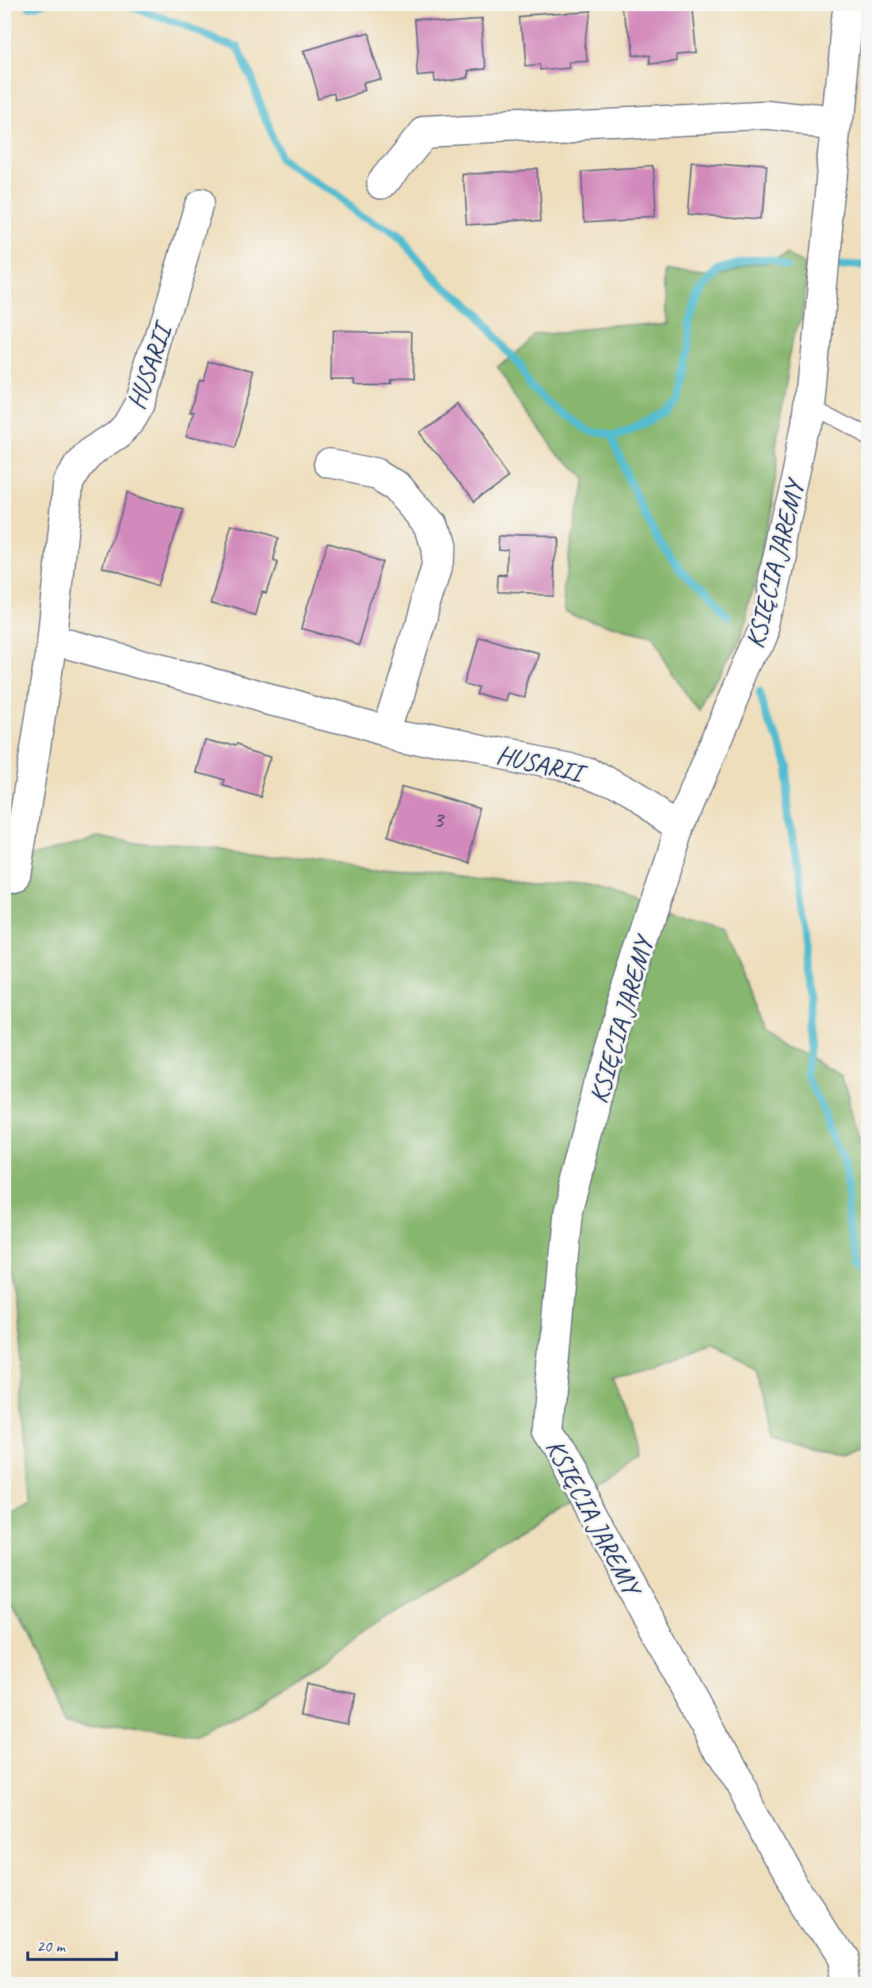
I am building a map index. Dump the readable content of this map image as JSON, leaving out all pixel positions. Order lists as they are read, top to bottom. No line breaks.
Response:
{"streets":{"street":["HUSARII","KSIĘCIA JAREMY"]},"crossings":[["HUSARII","KSIĘCIA JAREMY"]],"house_numbers":["3"],"scale_bar":"20 m"}
